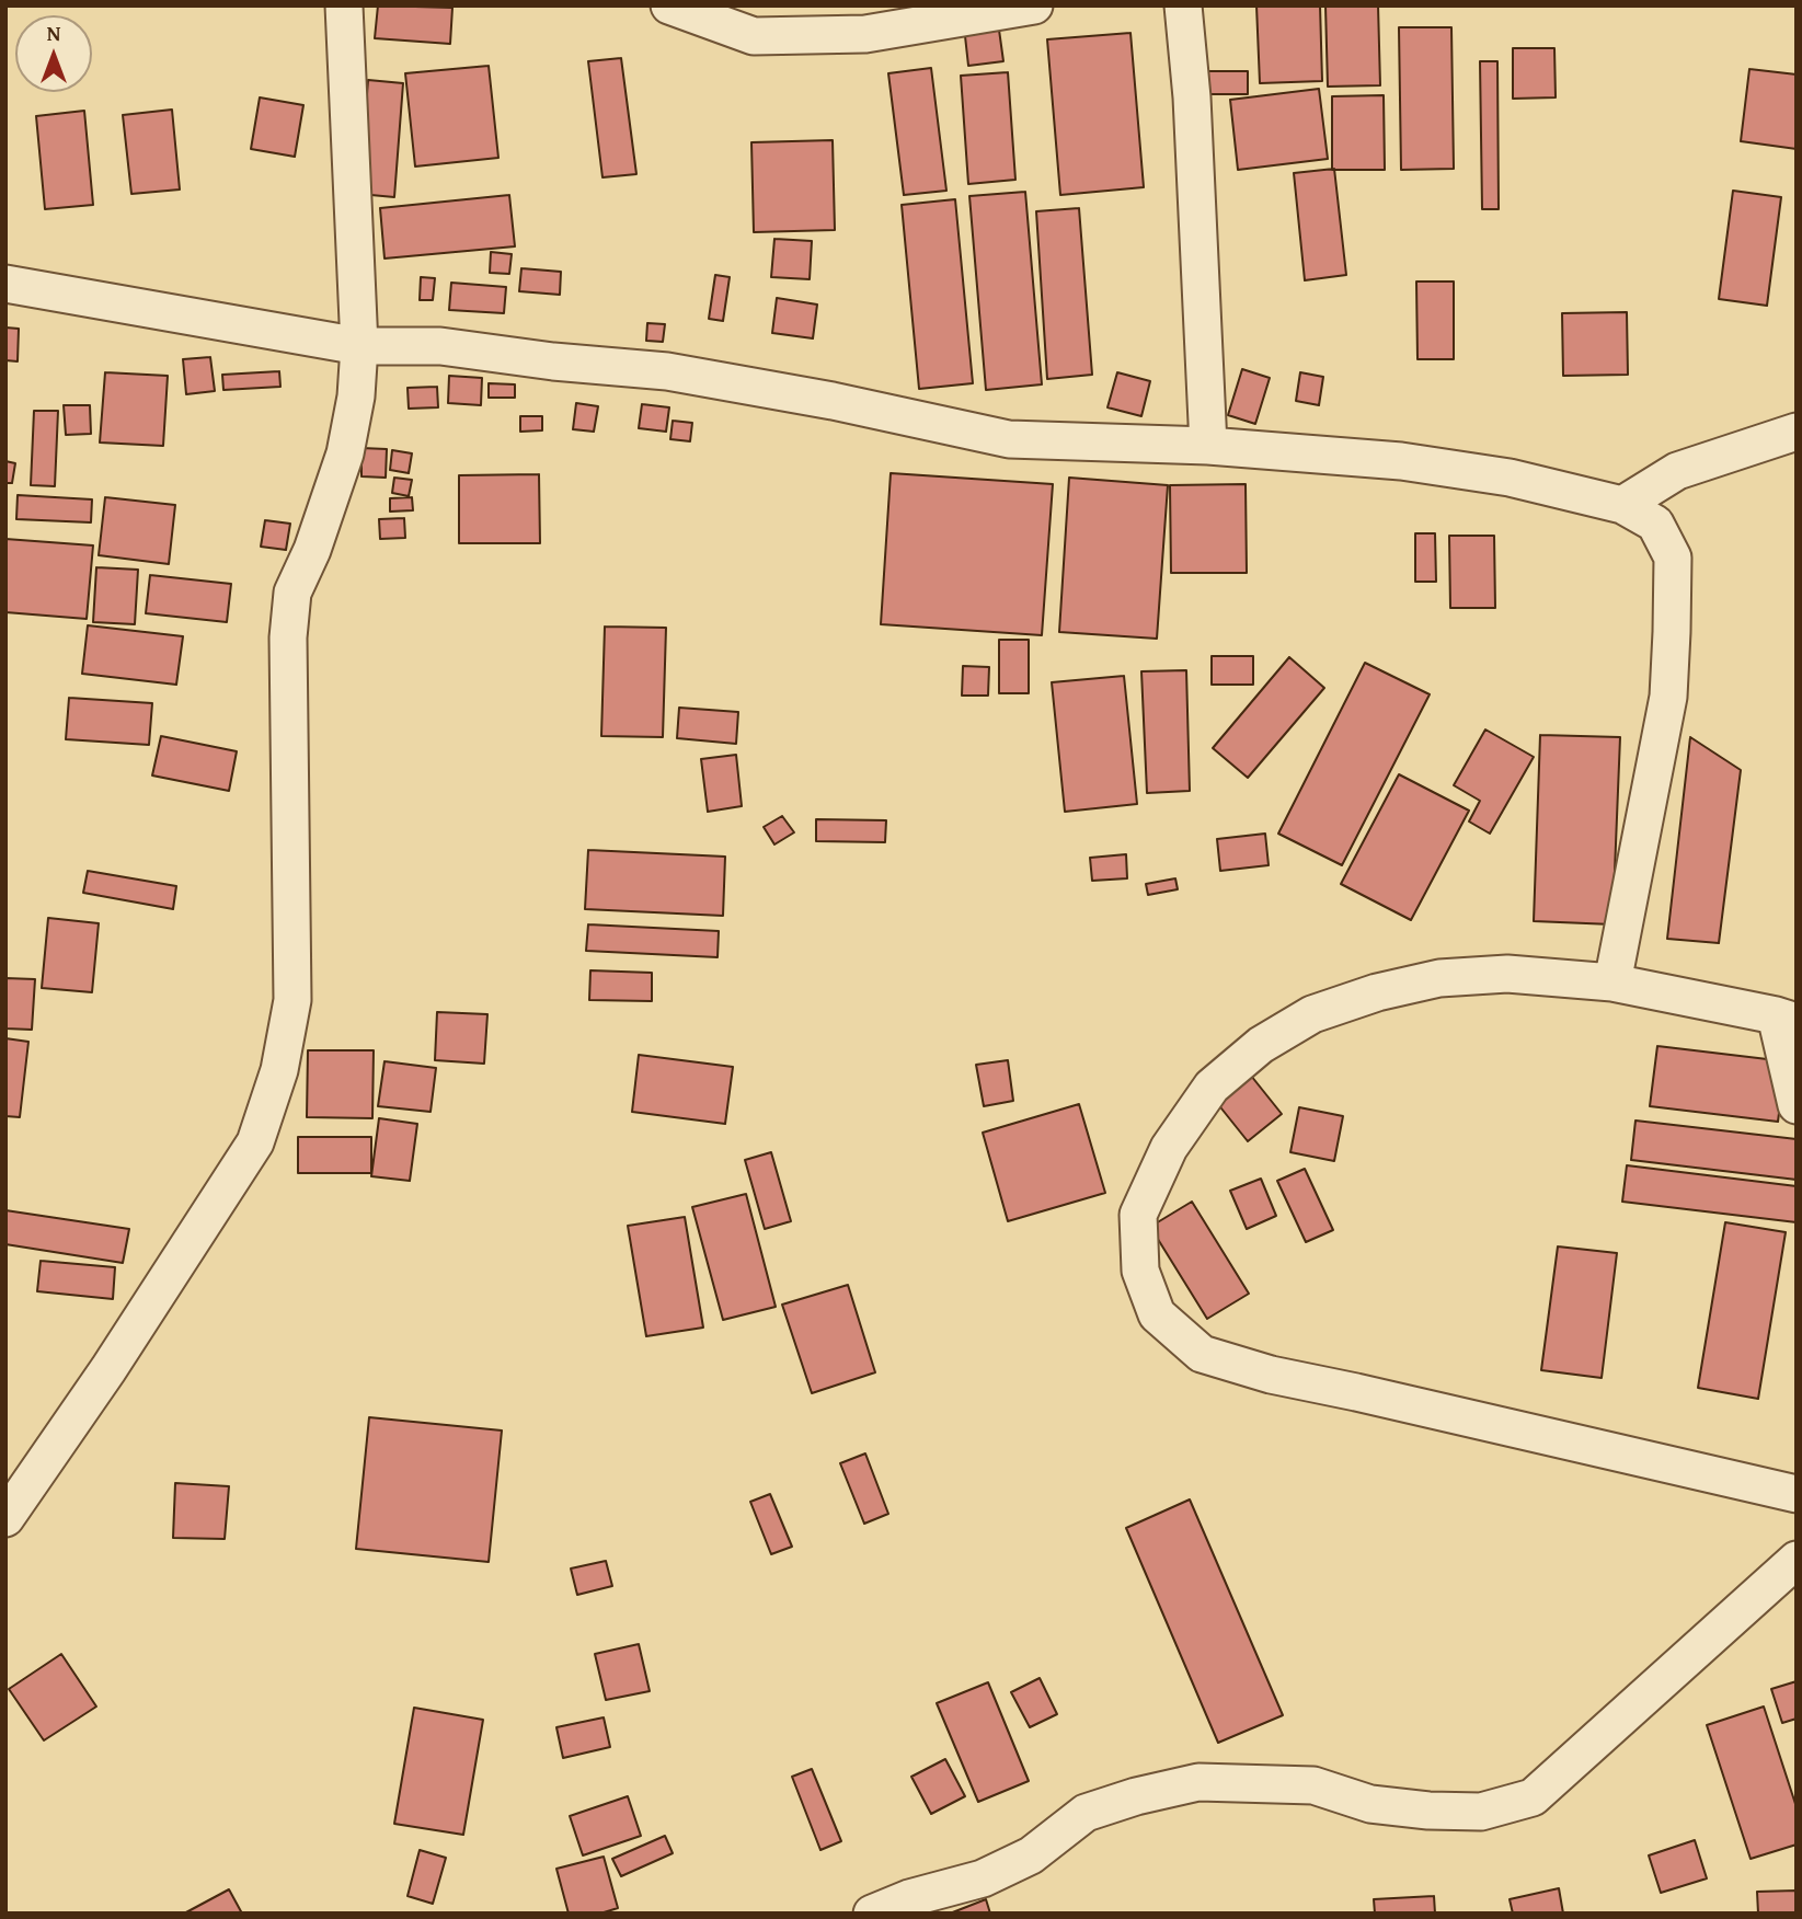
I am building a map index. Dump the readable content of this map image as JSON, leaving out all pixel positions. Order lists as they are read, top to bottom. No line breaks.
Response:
{"north":"top"}
